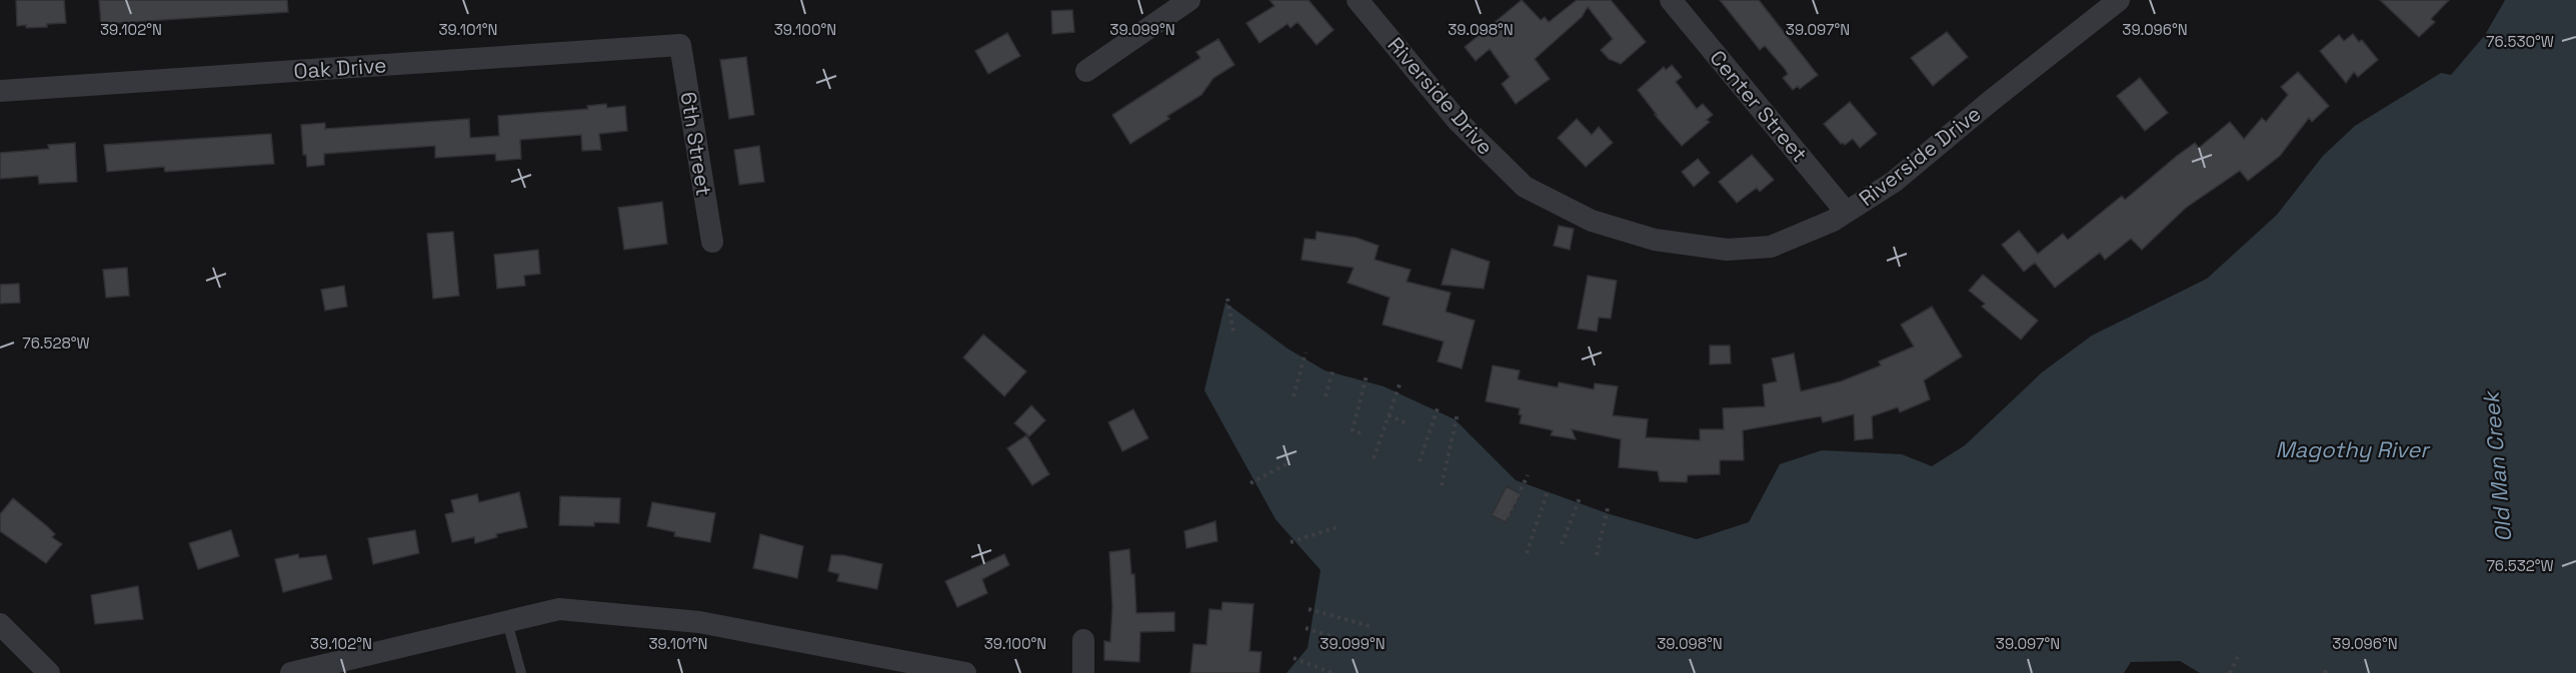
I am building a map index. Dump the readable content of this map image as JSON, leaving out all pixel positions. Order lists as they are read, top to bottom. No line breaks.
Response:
{"streets":{"street":["Oak Drive","Riverside Drive","Center Street","6th Street"]},"crossings":[["Oak Drive","6th Street"],["Riverside Drive","Center Street"]],"water":["Magothy River","Old Man Creek"],"coordinates":["39.102°N","39.101°N","39.100°N","39.099°N","39.098°N","39.097°N","39.096°N","76.530°W","76.528°W","76.532°W"]}
